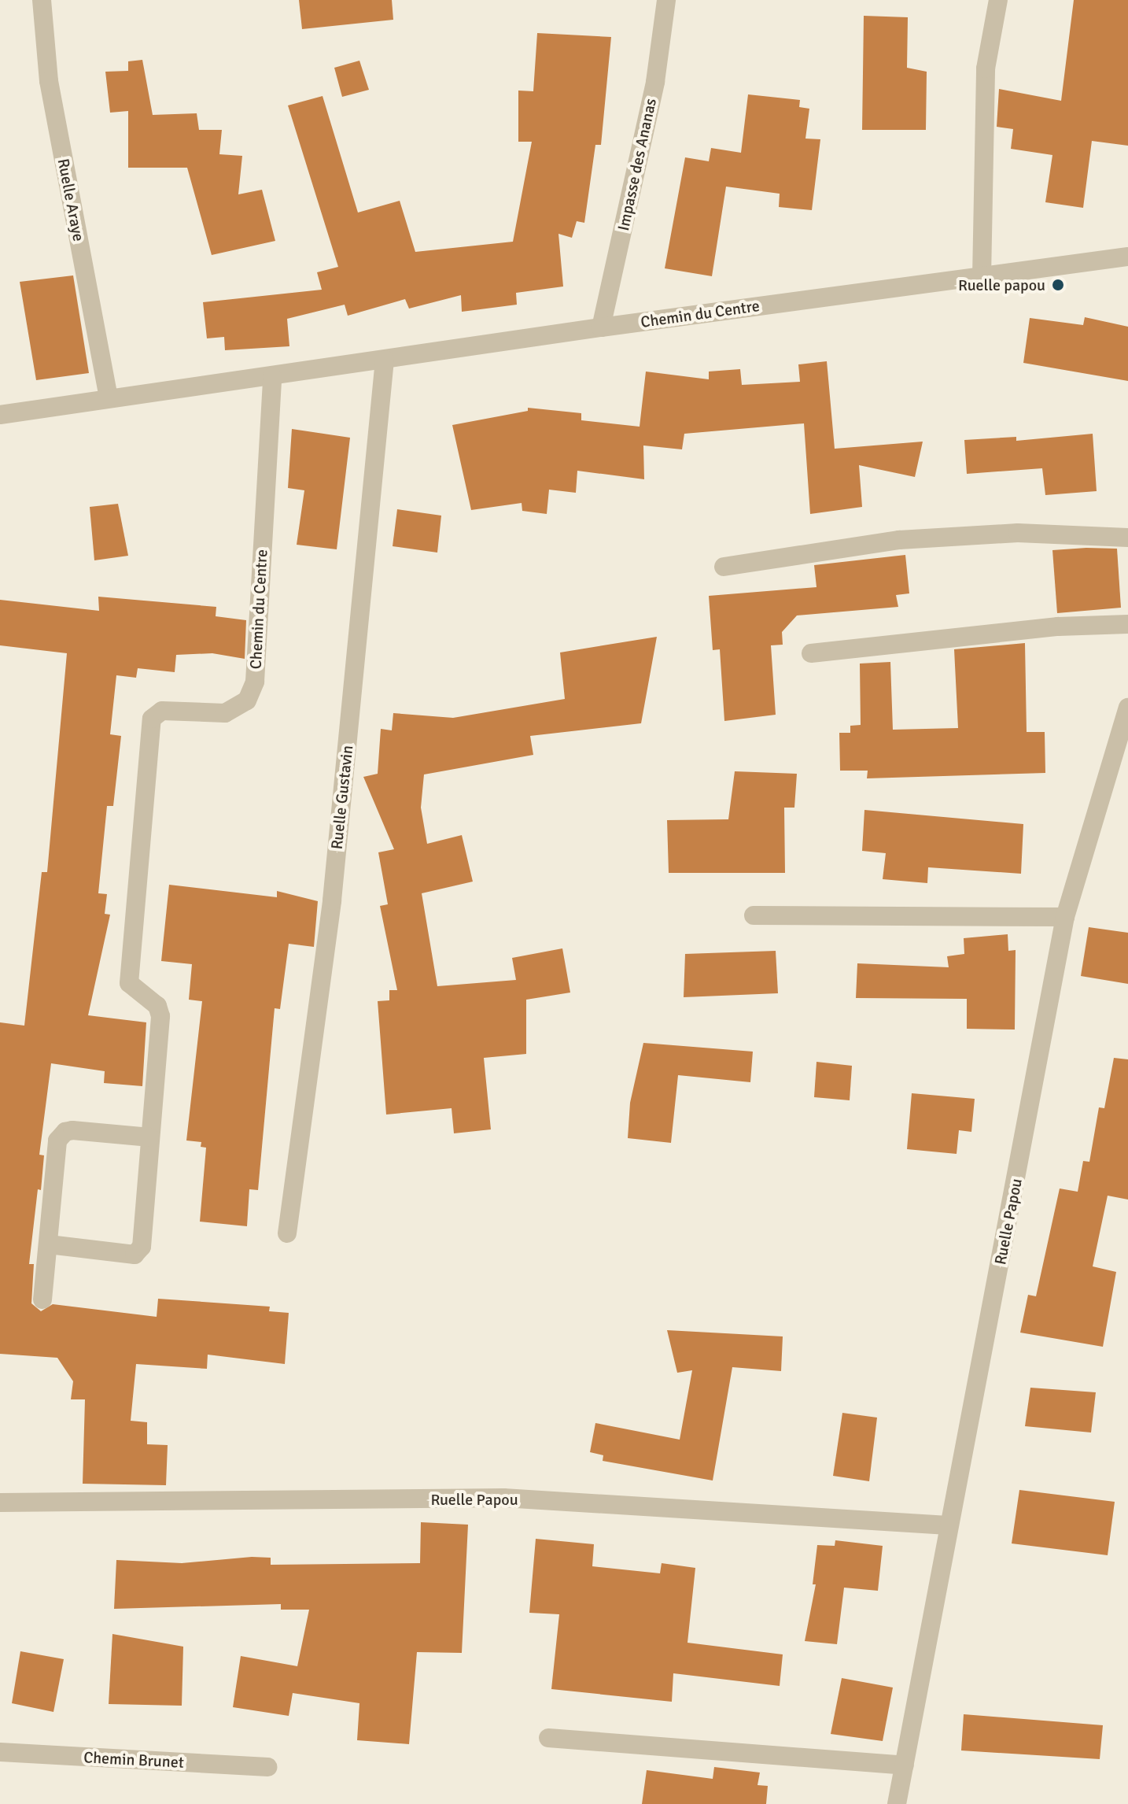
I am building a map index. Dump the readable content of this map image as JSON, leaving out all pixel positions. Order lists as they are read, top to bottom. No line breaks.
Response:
{"streets":{"street":["Impasse des Ananas","Ruelle Araye","Chemin du Centre","Ruelle Gustavin","Ruelle Papou","Chemin Brunet"]},"crossings":[["Impasse des Ananas","Chemin du Centre"],["Ruelle Araye","Chemin du Centre"],["Chemin du Centre","Ruelle Gustavin"]],"places":["Ruelle papou"]}
